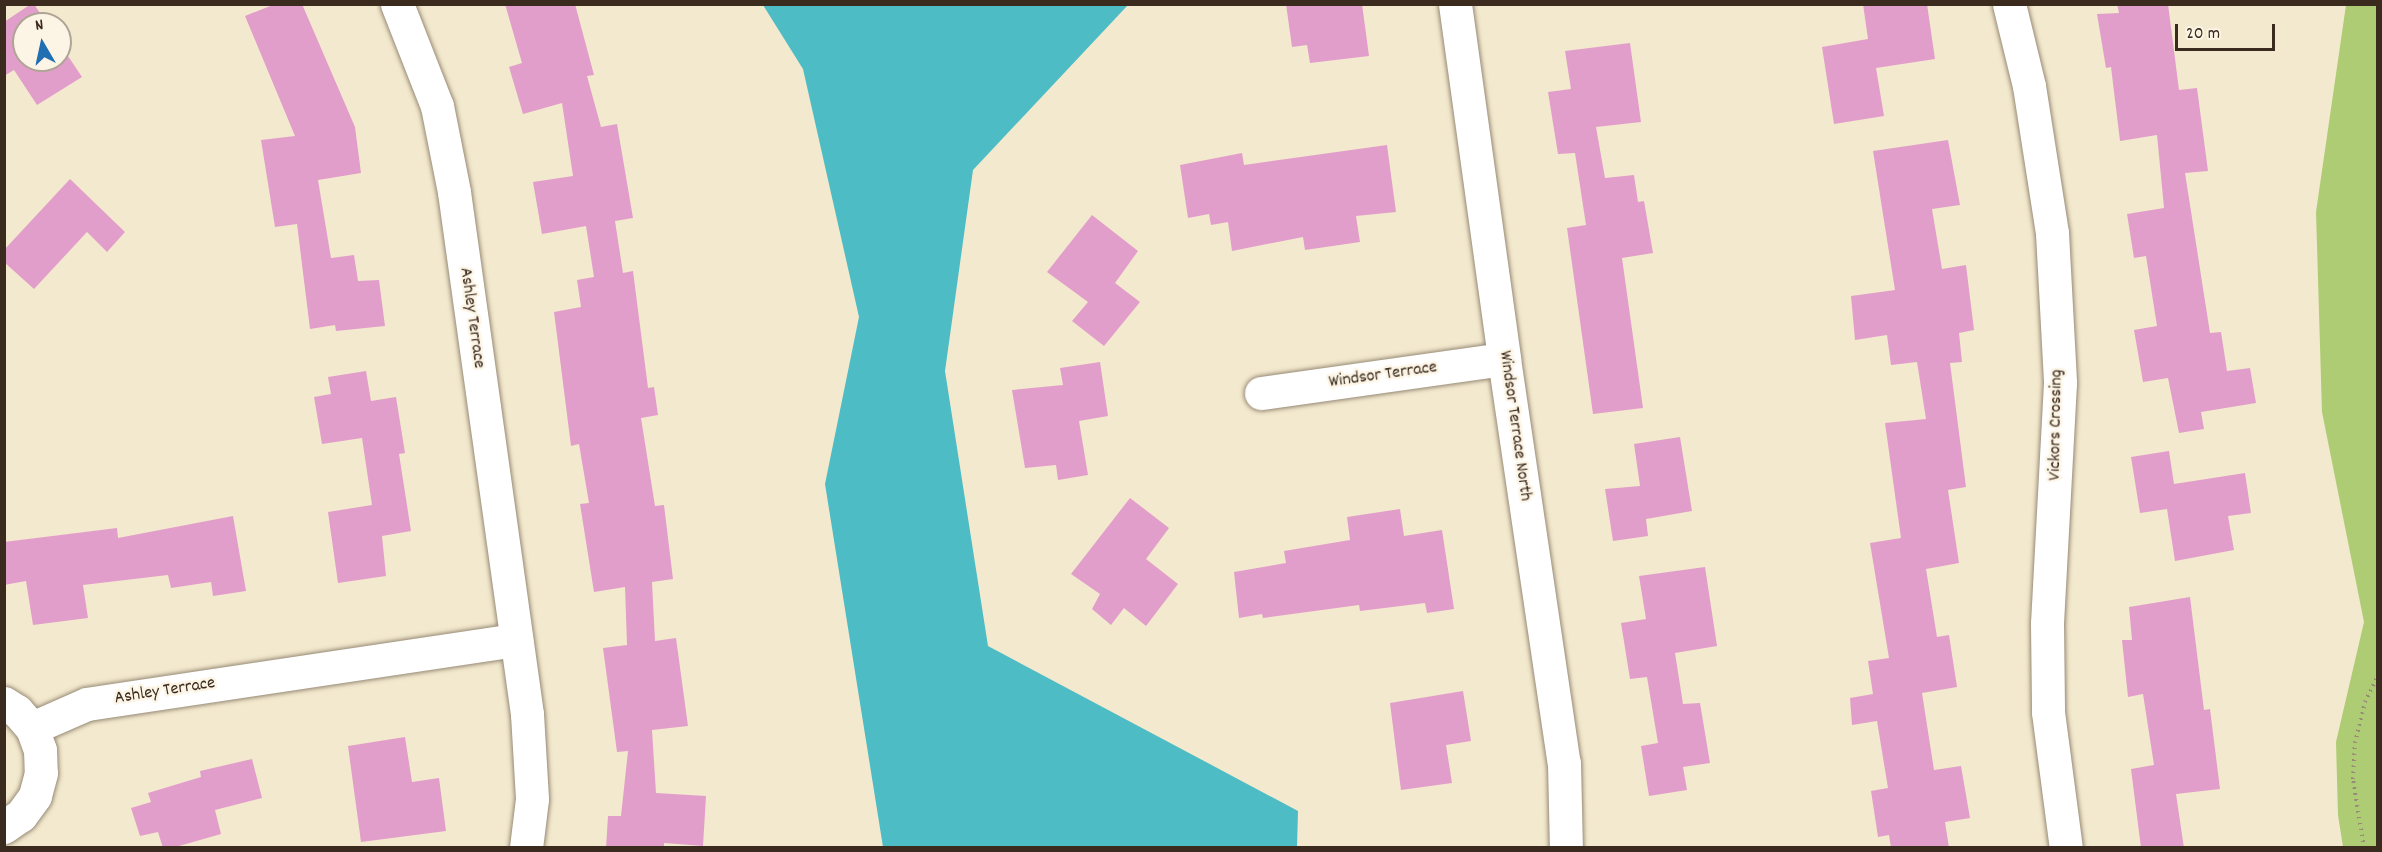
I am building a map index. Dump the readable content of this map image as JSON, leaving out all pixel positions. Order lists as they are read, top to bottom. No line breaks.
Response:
{"streets":{"street":["Ashley Terrace","Windsor Terrace","Vickors Crossing","Windsor Terrace North"]},"crossings":[["Windsor Terrace","Windsor Terrace North"]],"scale_bar":"20 m","north":"top"}
